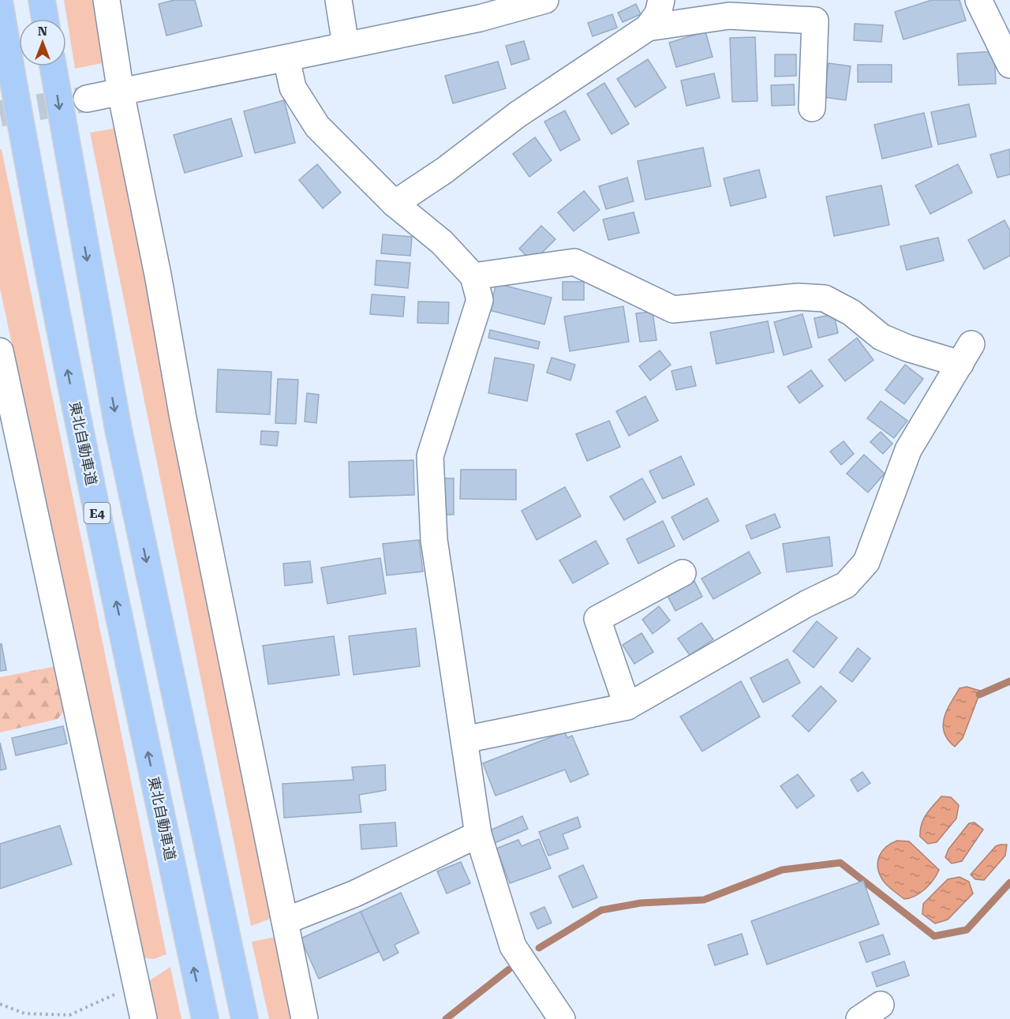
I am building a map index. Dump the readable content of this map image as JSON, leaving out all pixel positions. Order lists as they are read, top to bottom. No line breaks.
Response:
{"streets":{"highway":["東北自動車道","E4"]},"north":"top"}
